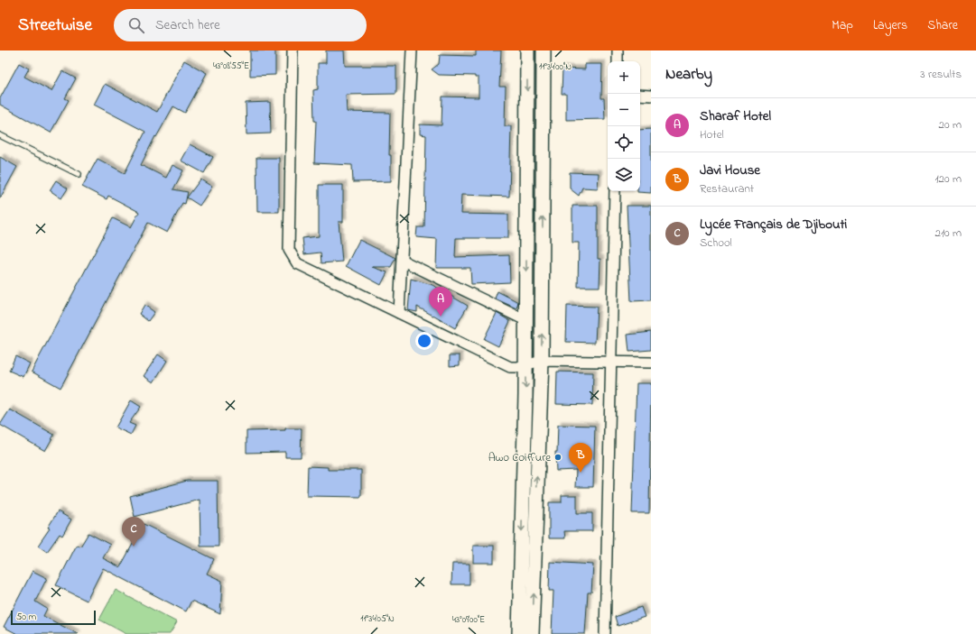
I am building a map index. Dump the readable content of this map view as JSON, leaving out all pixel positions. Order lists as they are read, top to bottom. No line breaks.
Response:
{"places":["Awo Coiffure"],"scale_bar":"50 m","page":{"header":"Streetwise","search":"Search here","nav":["Map","Layers","Share"],"heading":["Nearby","3 results"],"map_buttons":["+","−"],"list":[{"mark":"A","name":"Sharaf Hotel","note":"Hotel","value":"20 m"},{"mark":"B","name":"Javi House","note":"Restaurant","value":"120 m"},{"mark":"C","name":"Lycée Français de Djibouti","note":"School","value":"210 m"}],"pins":["A","B","C"],"scale":"50 m"},"coordinates":["43°08'55\"E","11°34'00\"N","11°34'05\"N","43°09'00\"E"]}
